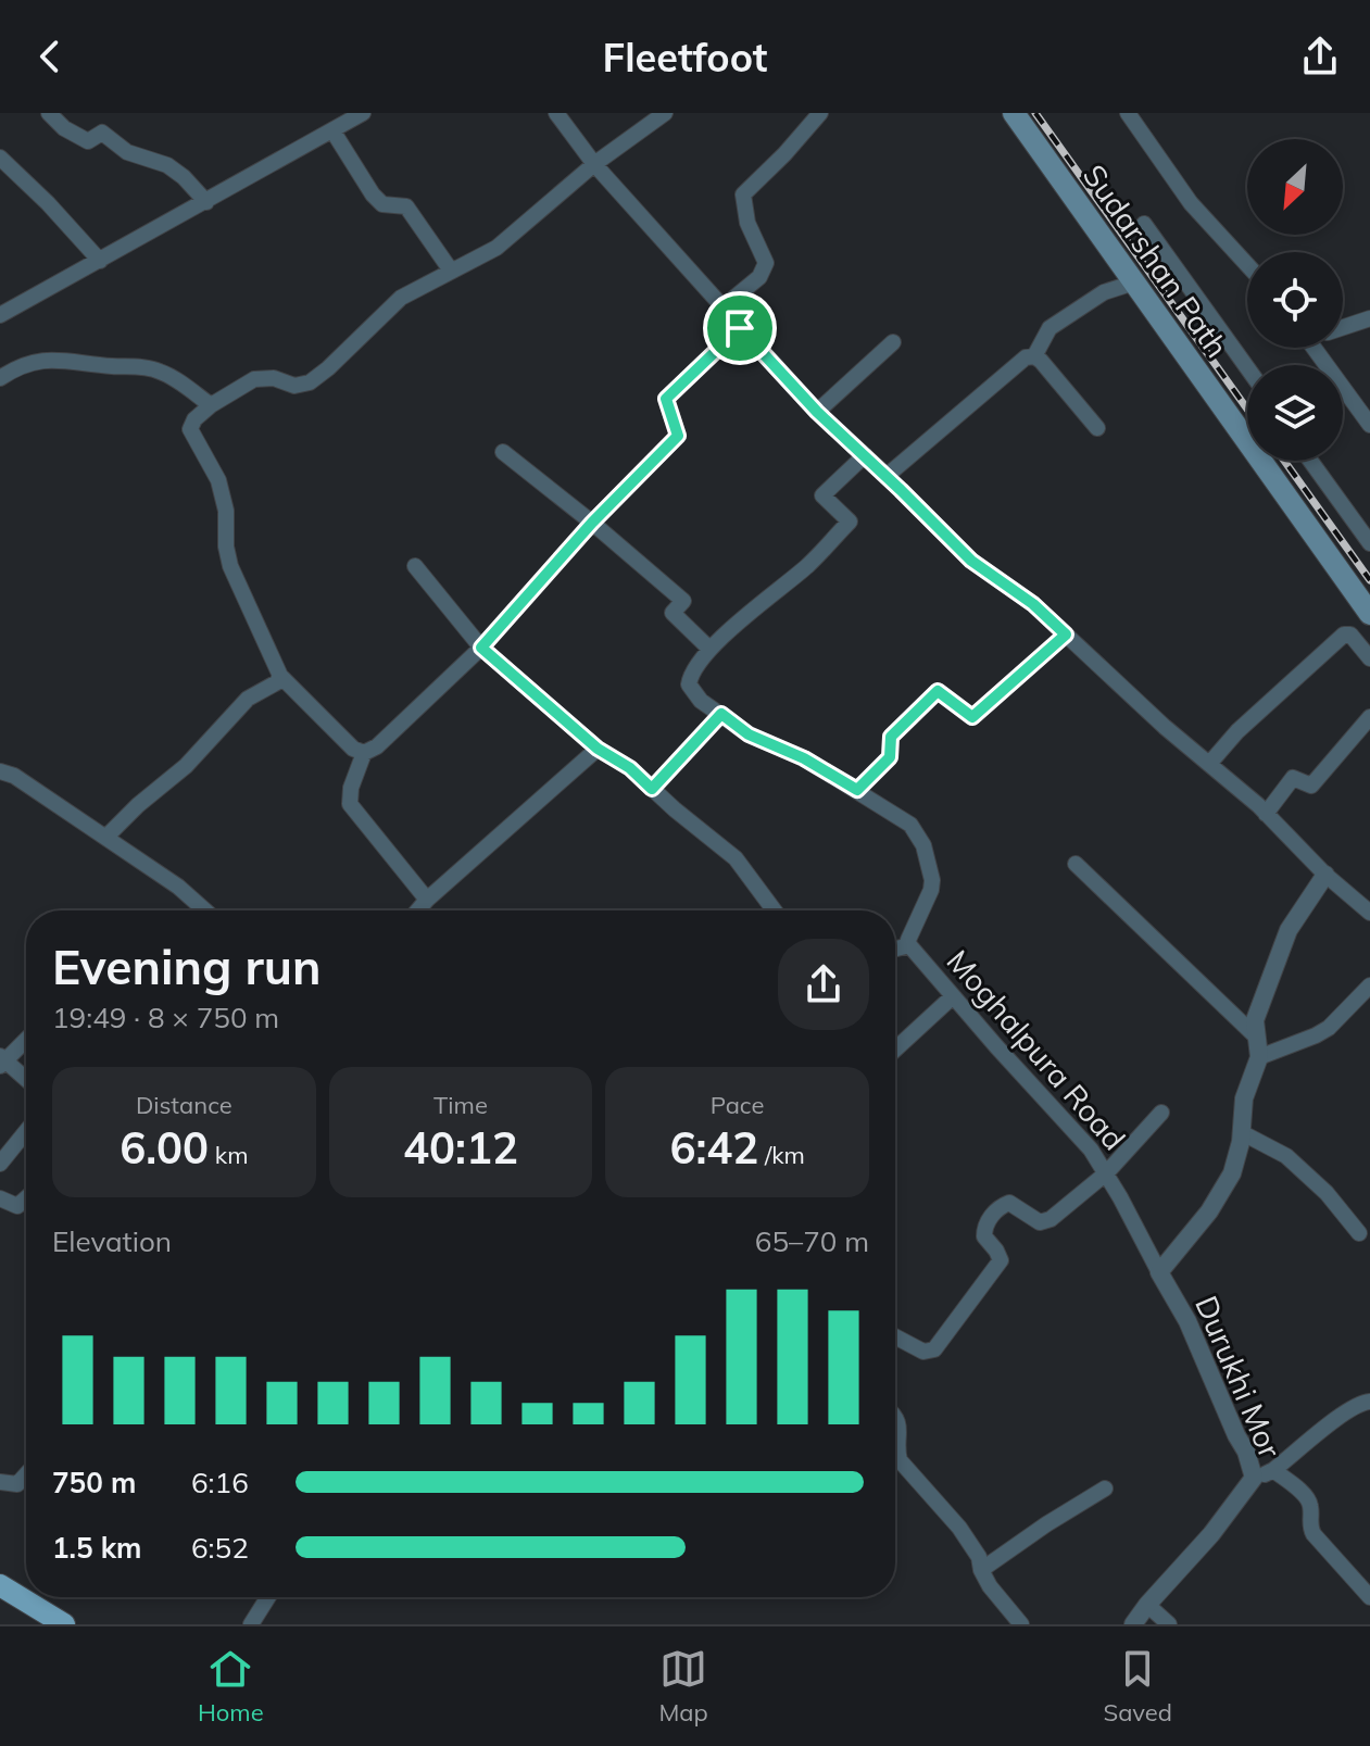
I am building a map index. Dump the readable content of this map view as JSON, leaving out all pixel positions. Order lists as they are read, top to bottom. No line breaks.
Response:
{"streets":{"main road":["Sudarshan Path"],"street":["Moghalpura Road","Durukhi Mor"]},"crossings":[["Moghalpura Road","Durukhi Mor"]],"north":"bottom left","page":{"header":"Fleetfoot","heading":["Evening run","19:49 · 8 × 750 m"],"stats":[["Distance","6.00 km"],["Time","40:12"],["Pace","6:42 /km"]],"chart":["Elevation","65–70 m"],"list":[{"name":"750 m","note":"6:16"},{"name":"1.5 km","note":"6:52"}],"tabs":["Home","Map","Saved"]}}
